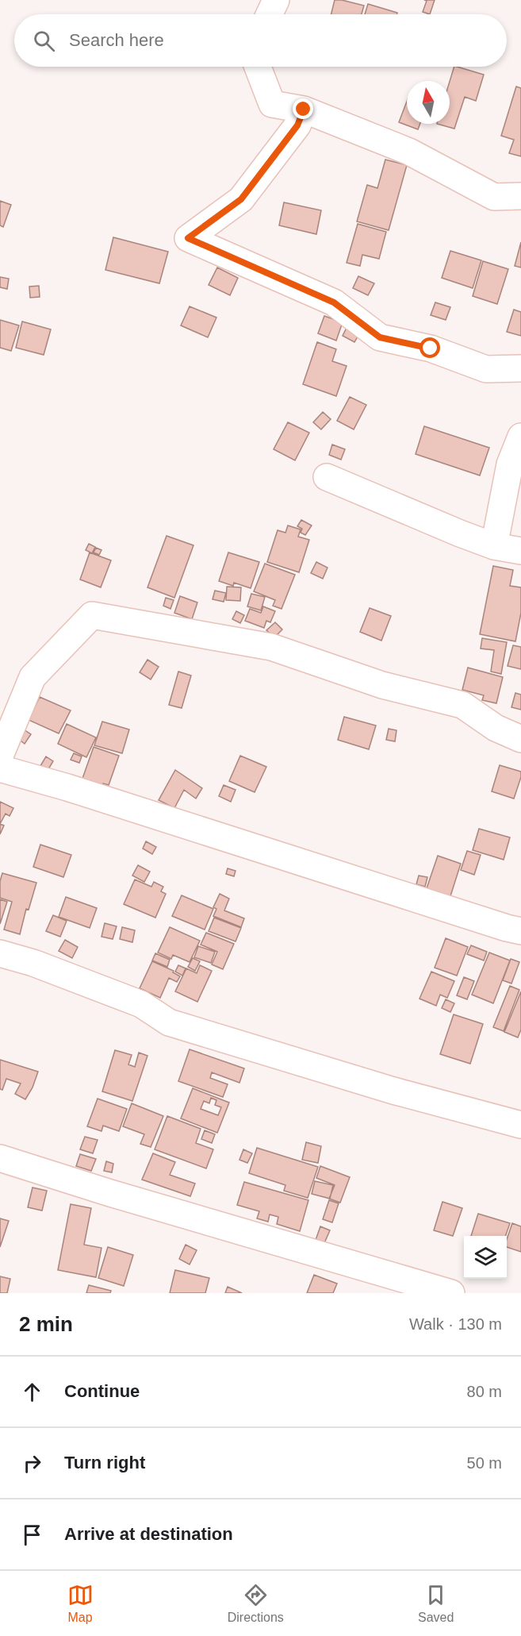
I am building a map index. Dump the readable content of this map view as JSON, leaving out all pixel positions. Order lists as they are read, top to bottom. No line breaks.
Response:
{"north":"top","page":{"search":"Search here","heading":["2 min","Walk · 130 m"],"list":[["Continue","80 m"],["Turn right","50 m"],"Arrive at destination"],"nav":["Map","Directions","Saved"]}}
